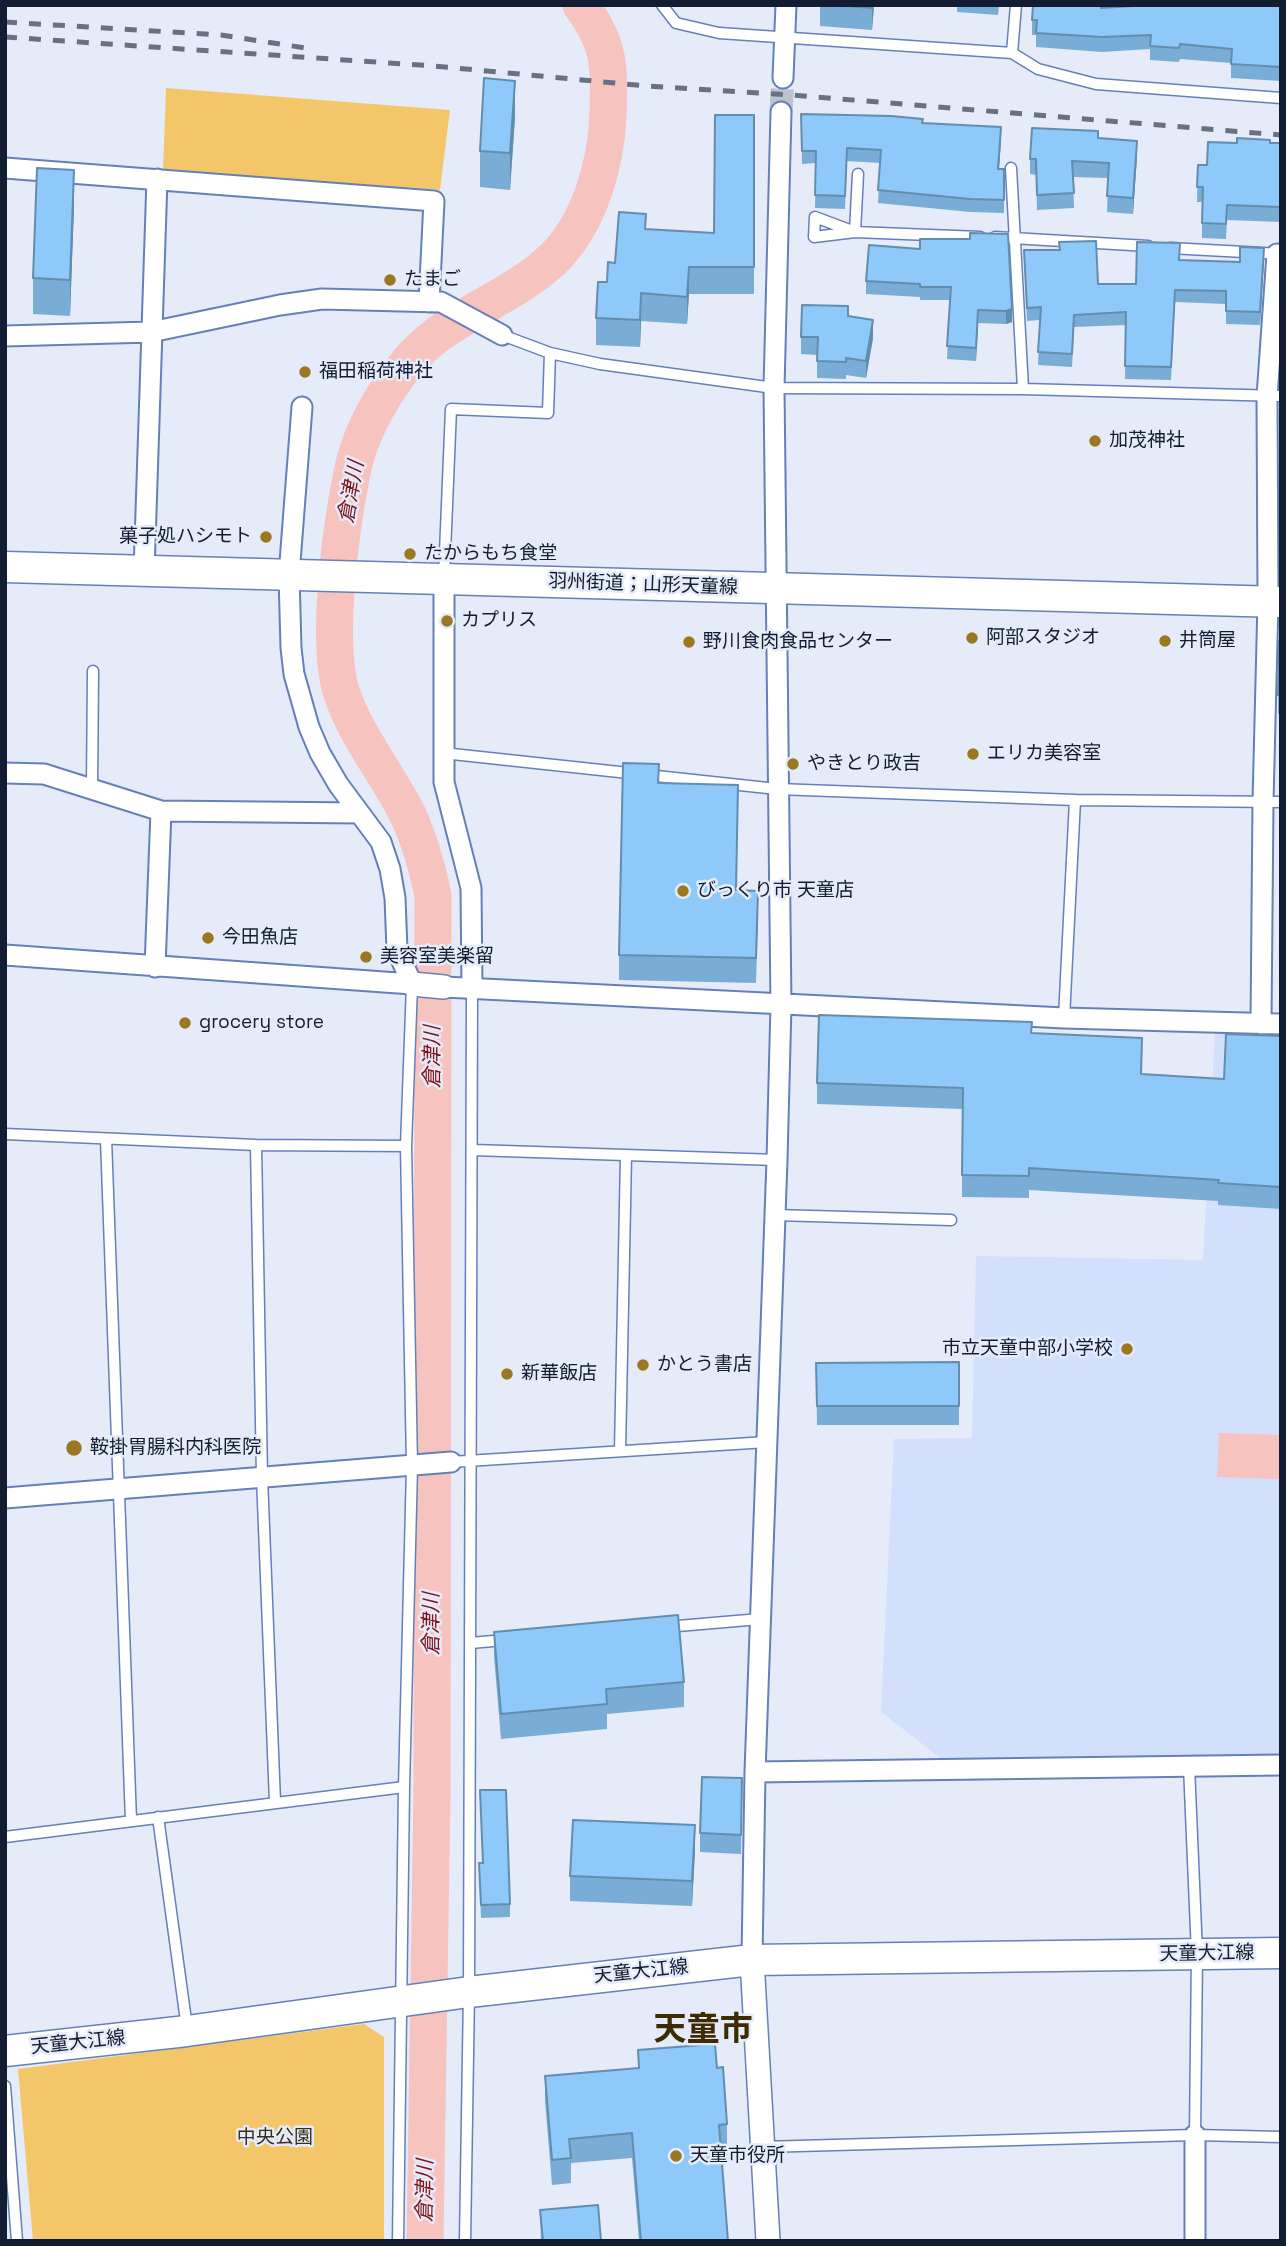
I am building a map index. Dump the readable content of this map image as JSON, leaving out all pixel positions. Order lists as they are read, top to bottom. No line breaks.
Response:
{"streets":{"main road":["羽州街道；山形天童線","天童大江線"]},"districts":["天童市"],"water":["倉津川"],"parks":["中央公園"],"places":["たまご","福田稲荷神社","加茂神社","菓子処ハシモト","たからもち食堂","カプリス","阿部スタジオ","井筒屋","野川食肉食品センター","エリカ美容室","やきとり政吉","びっくり市 天童店","今田魚店","美容室美楽留","grocery store","市立天童中部小学校","かとう書店","新華飯店","鞍掛胃腸科内科医院","天童市役所"]}
